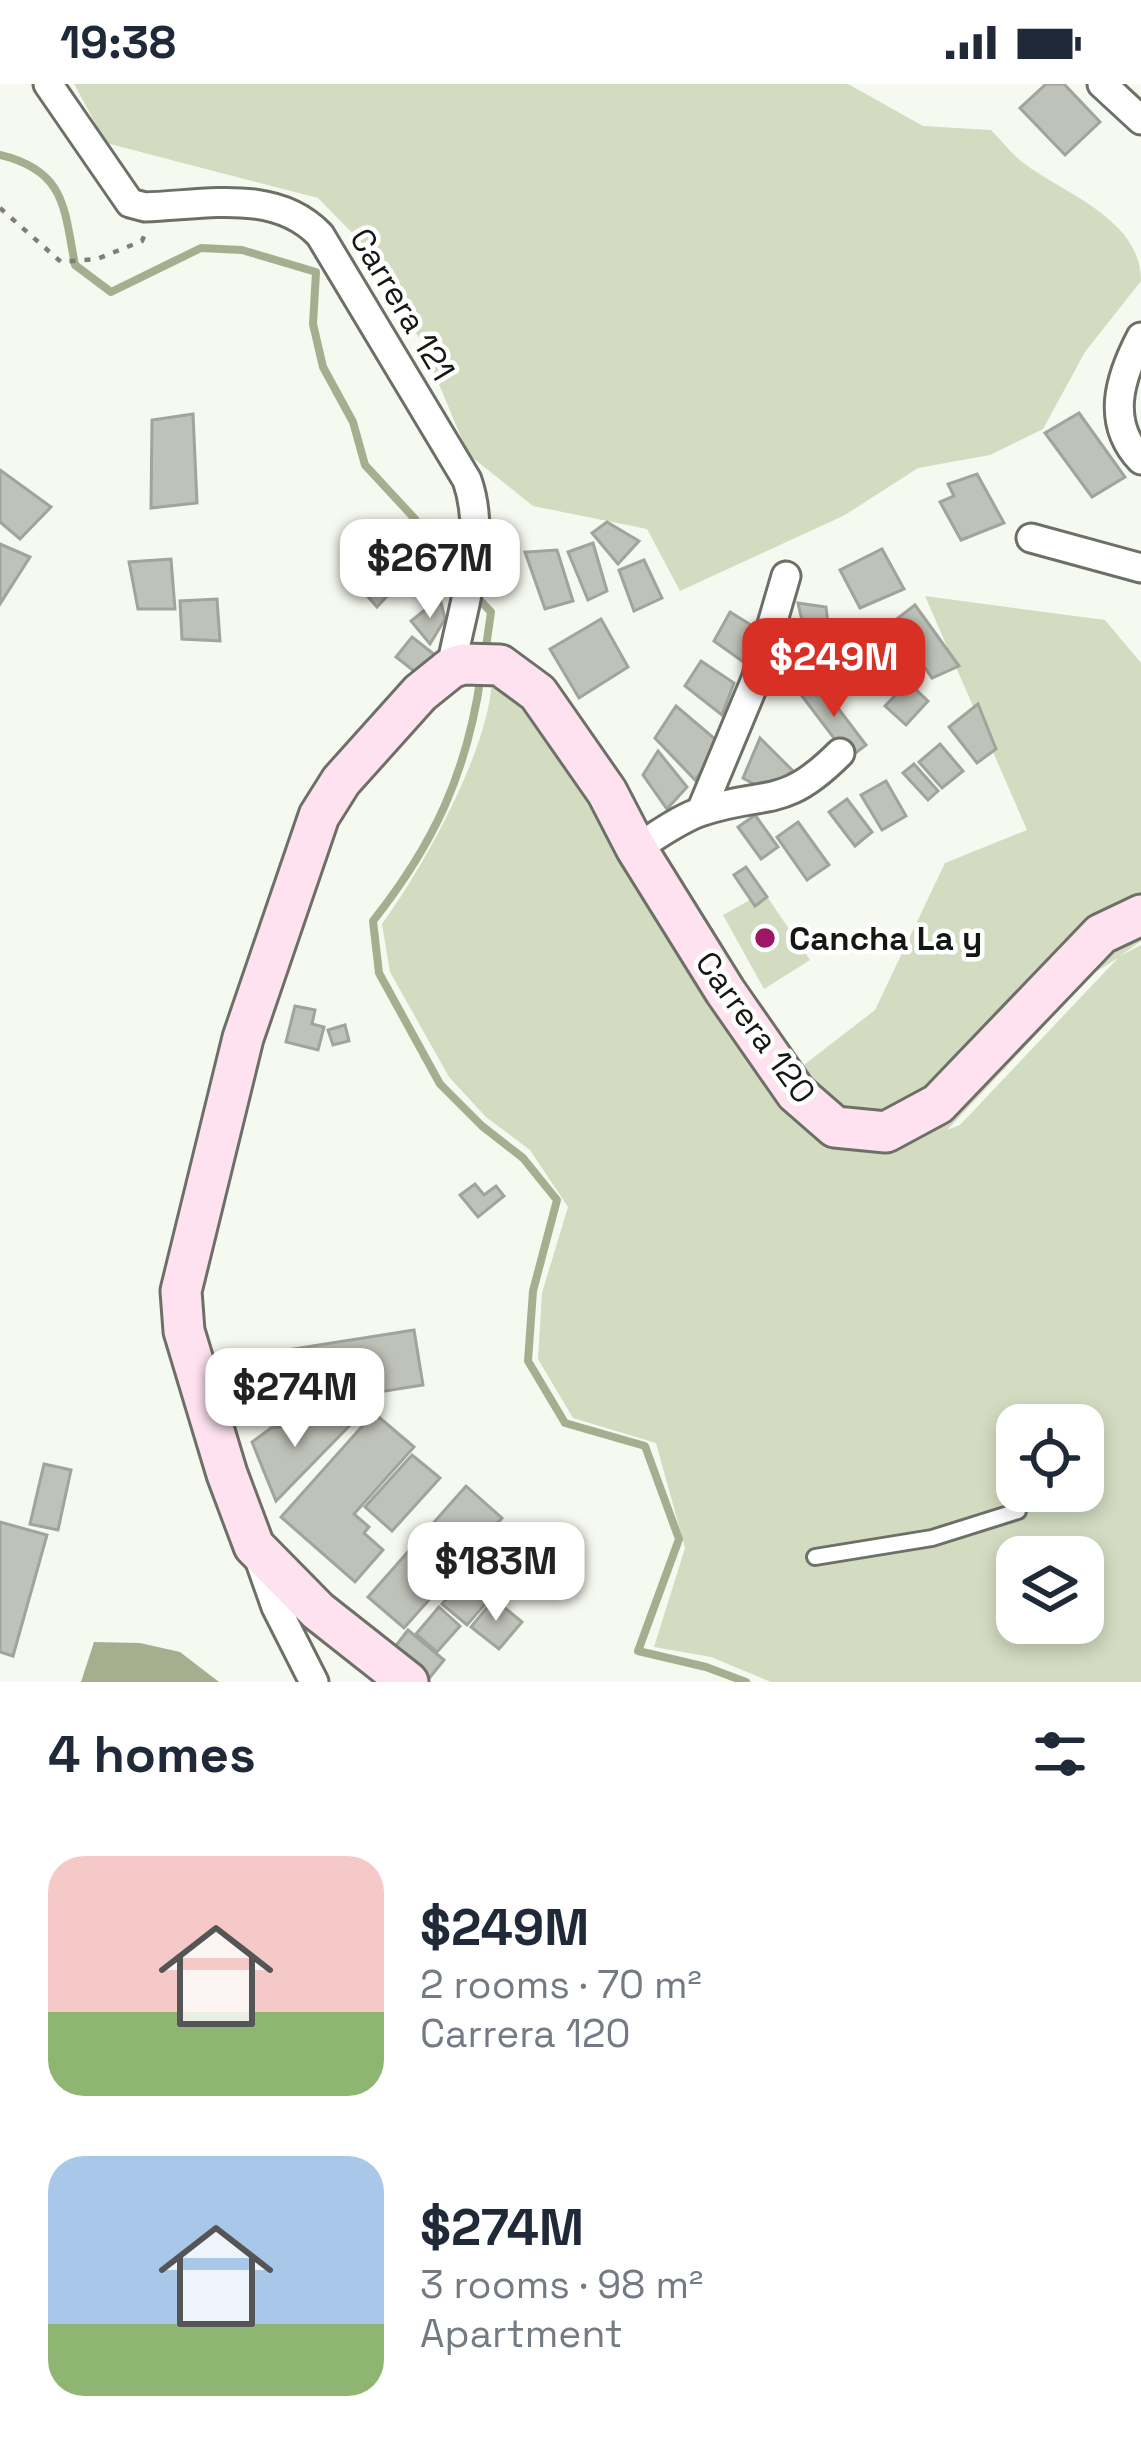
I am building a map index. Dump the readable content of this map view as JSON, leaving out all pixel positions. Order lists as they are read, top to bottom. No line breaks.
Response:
{"streets":{"street":["Carrera 121","Carrera 120"]},"crossings":[["Carrera 121","Carrera 120"]],"places":["Cancha La y"],"page":{"status":"19:38","price":["$267M","$249M","$274M","$183M"],"heading":"4 homes","list":[{"name":"$249M","note":"2 rooms · 70 m² · Carrera 120"},{"name":"$274M","note":"3 rooms · 98 m² · Apartment"}]}}
